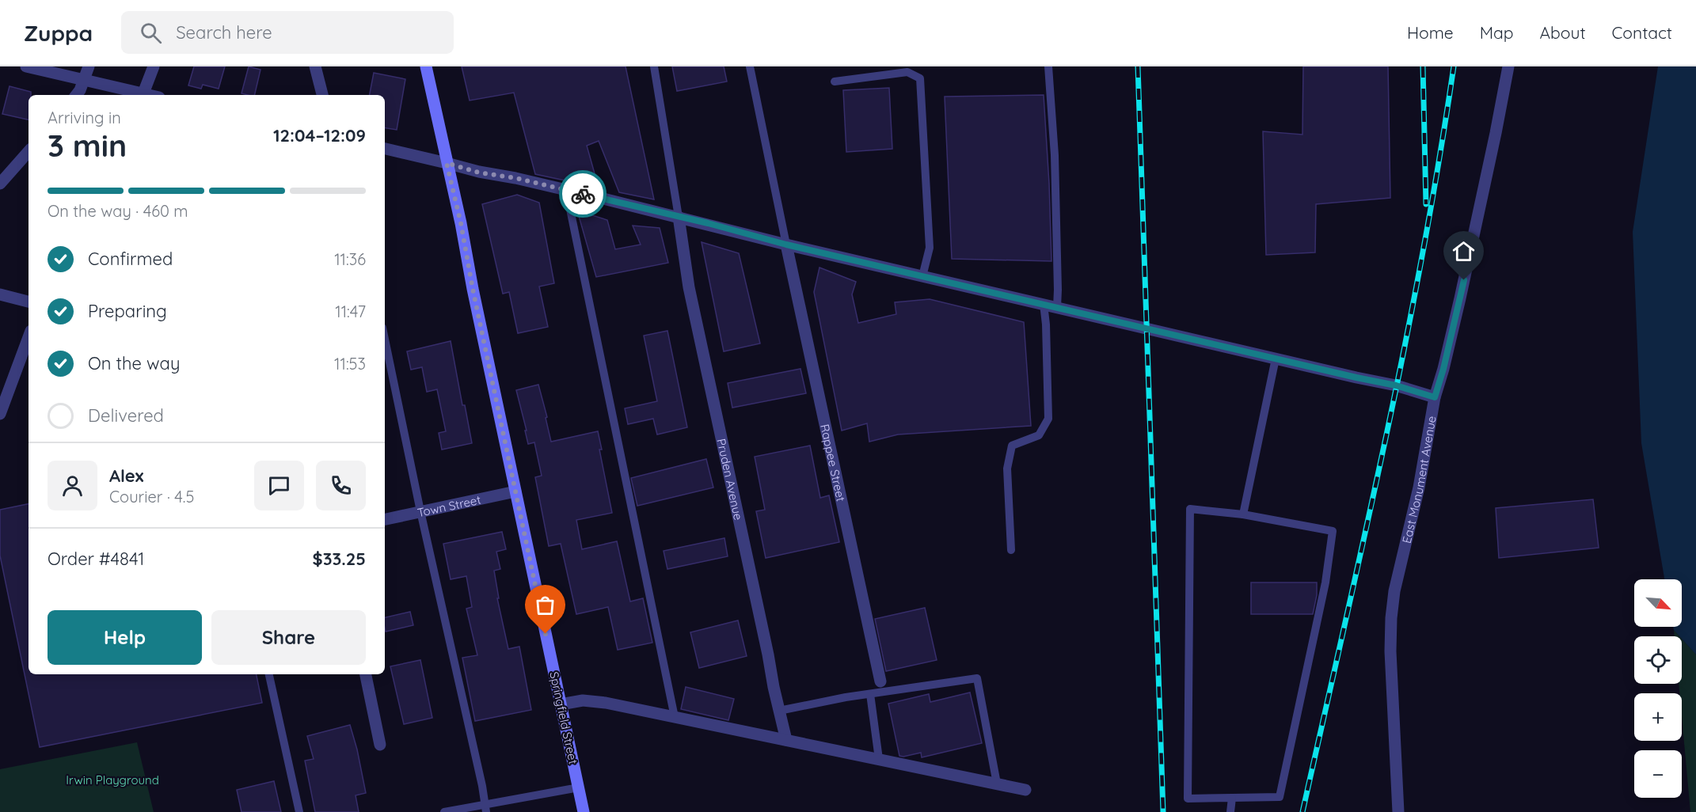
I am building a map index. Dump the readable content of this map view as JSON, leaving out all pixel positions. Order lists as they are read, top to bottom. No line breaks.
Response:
{"streets":{"main road":["Springfield Street"],"street":["Rappee Street","Pruden Avenue","East Monument Avenue","Town Street"]},"crossings":[["Town Street","Springfield Street"]],"parks":["Irwin Playground"],"north":"bottom right","page":{"header":"Zuppa","search":"Search here","nav":["Home","Map","About","Contact"],"heading":["3 min","Arriving in","12:04–12:09"],"panel":["Alex","Courier · 4.5","Order #4841","$33.25"],"bar":"On the way · 460 m","list":[["Confirmed","11:36"],["Preparing","11:47"],["On the way","11:53"],"Delivered"],"map_buttons":["+","−"],"buttons":["Help","Share"]}}
